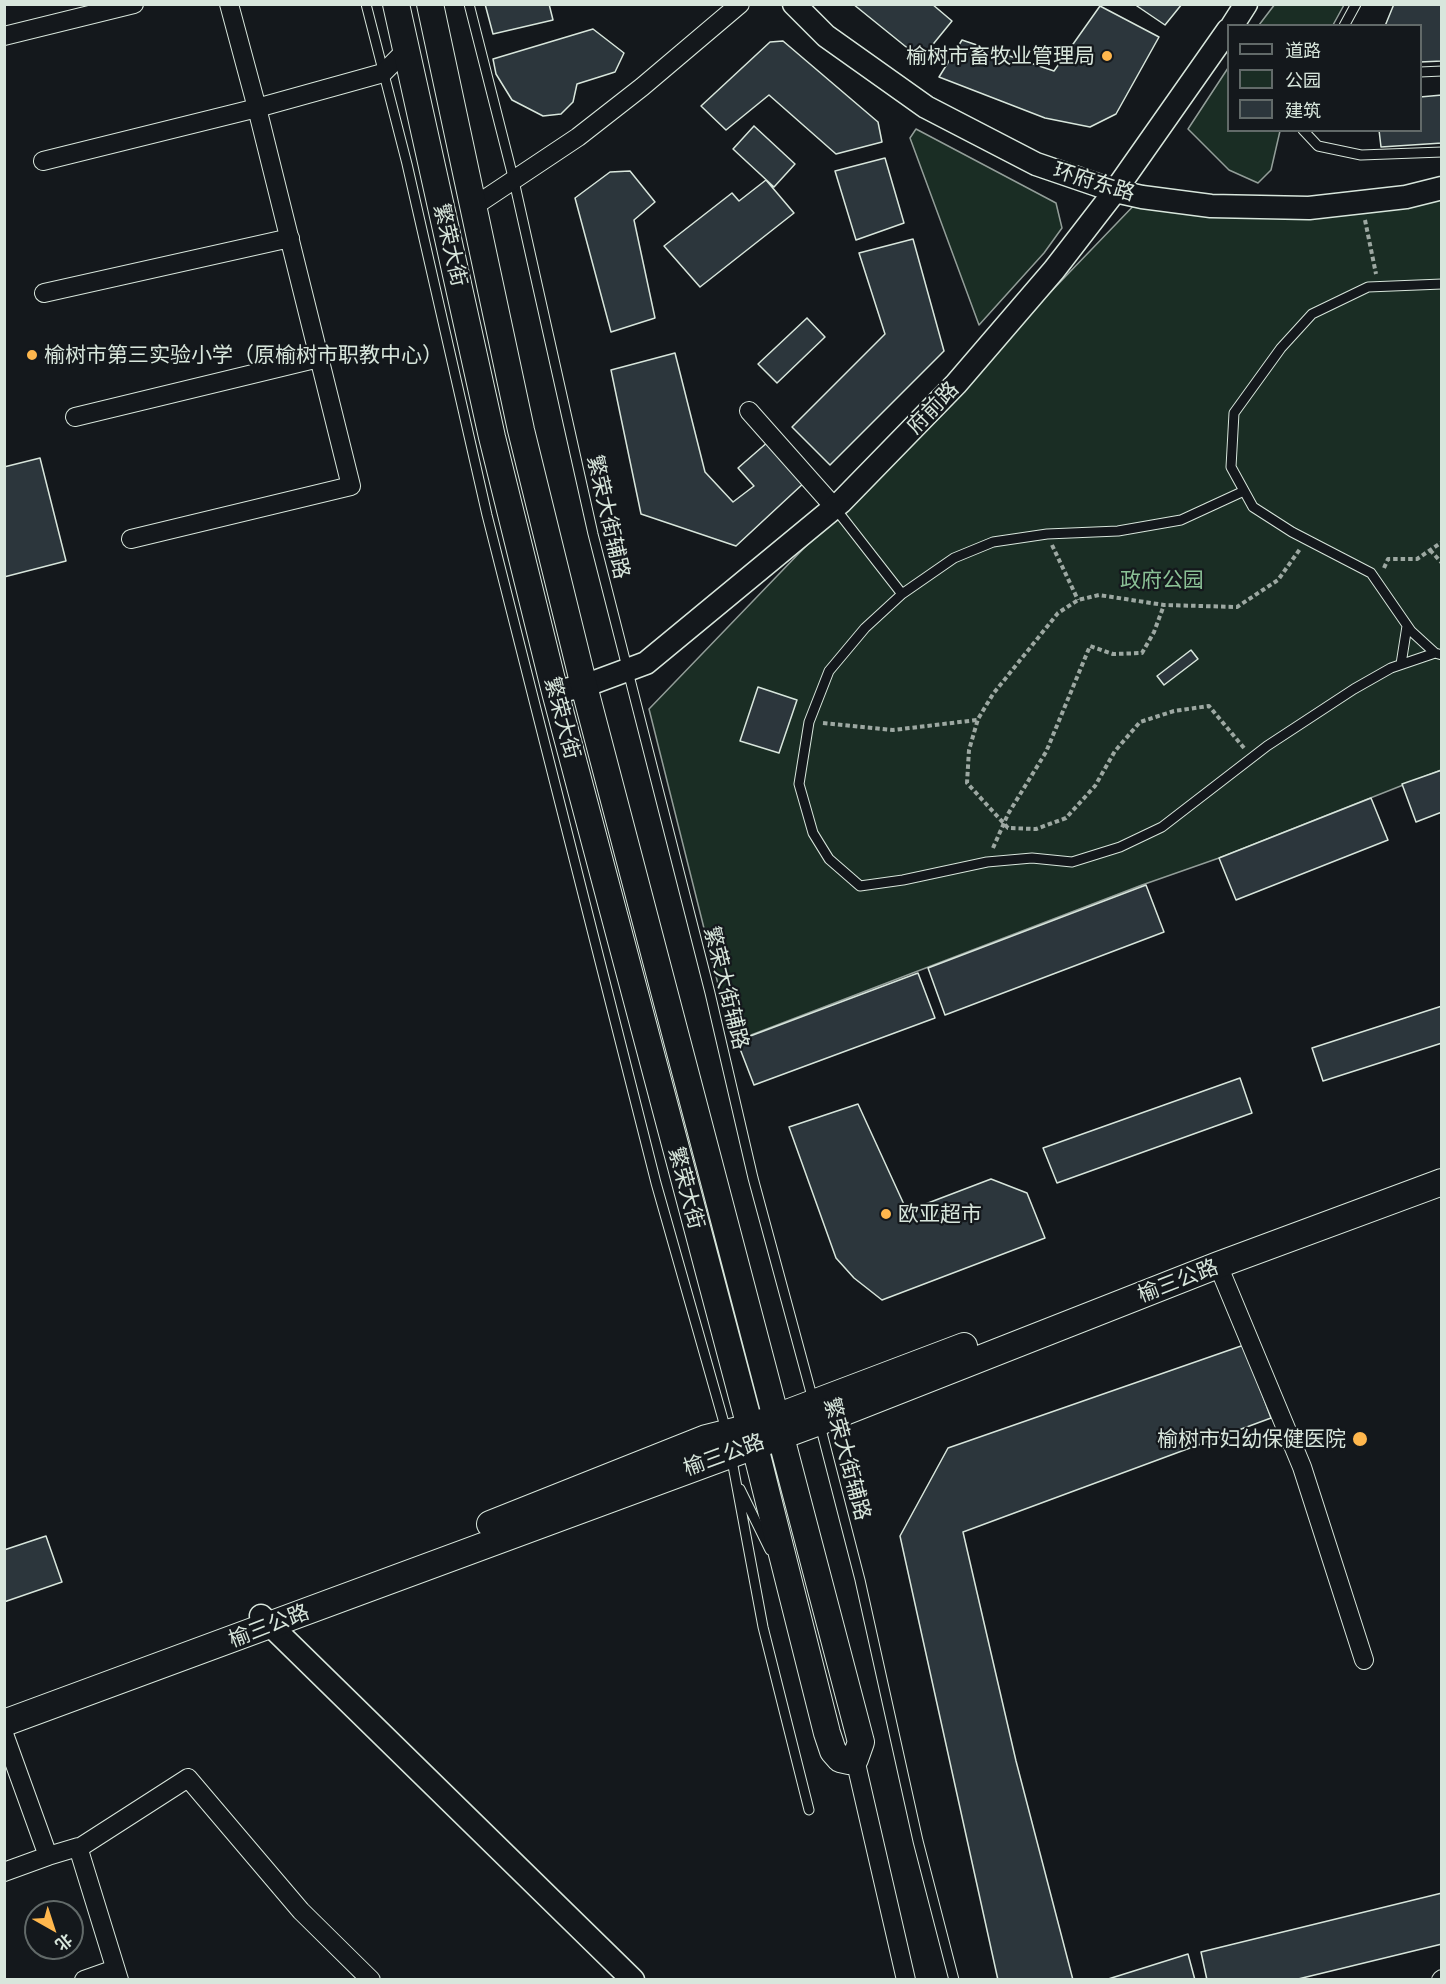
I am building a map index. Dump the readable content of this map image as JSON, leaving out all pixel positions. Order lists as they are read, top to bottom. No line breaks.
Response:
{"streets":{"main road":["繁荣大街","榆三公路"],"street":["环府东路","府前路"],"lane":["繁荣大街辅路"]},"crossings":[["环府东路","府前路"],["繁荣大街","府前路"],["繁荣大街","榆三公路"],["府前路","繁荣大街辅路"],["繁荣大街辅路","榆三公路"]],"parks":["政府公园"],"places":["榆树市畜牧业管理局","榆树市第三实验小学（原榆树市职教中心）","欧亚超市","榆树市妇幼保健医院"],"legend":["道路","公园","建筑"],"north":"bottom right"}
